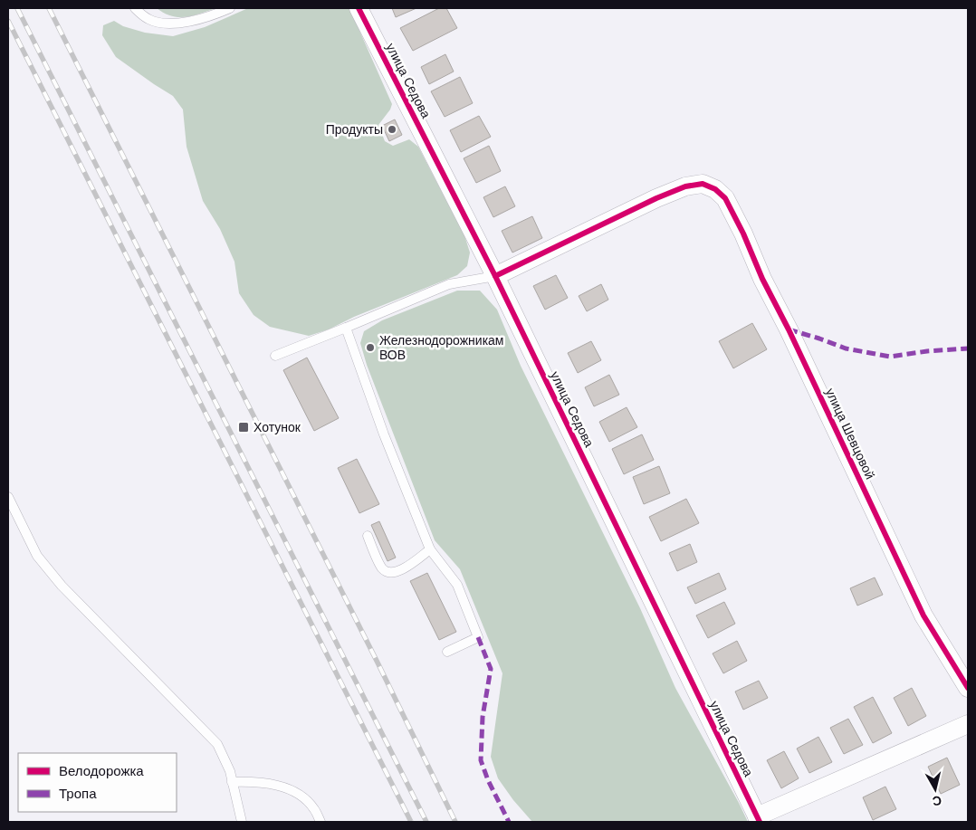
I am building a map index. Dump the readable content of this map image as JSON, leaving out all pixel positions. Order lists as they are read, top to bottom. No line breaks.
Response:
{"streets":{"street":["улица Седова","улица Шевцовой"]},"crossings":[["улица Седова","улица Шевцовой"]],"places":{"other":["Продукты","Железнодорожникам ВОВ"],"transit":["Хотунок"]},"legend":["Велодорожка","Тропа"],"north":"bottom"}
